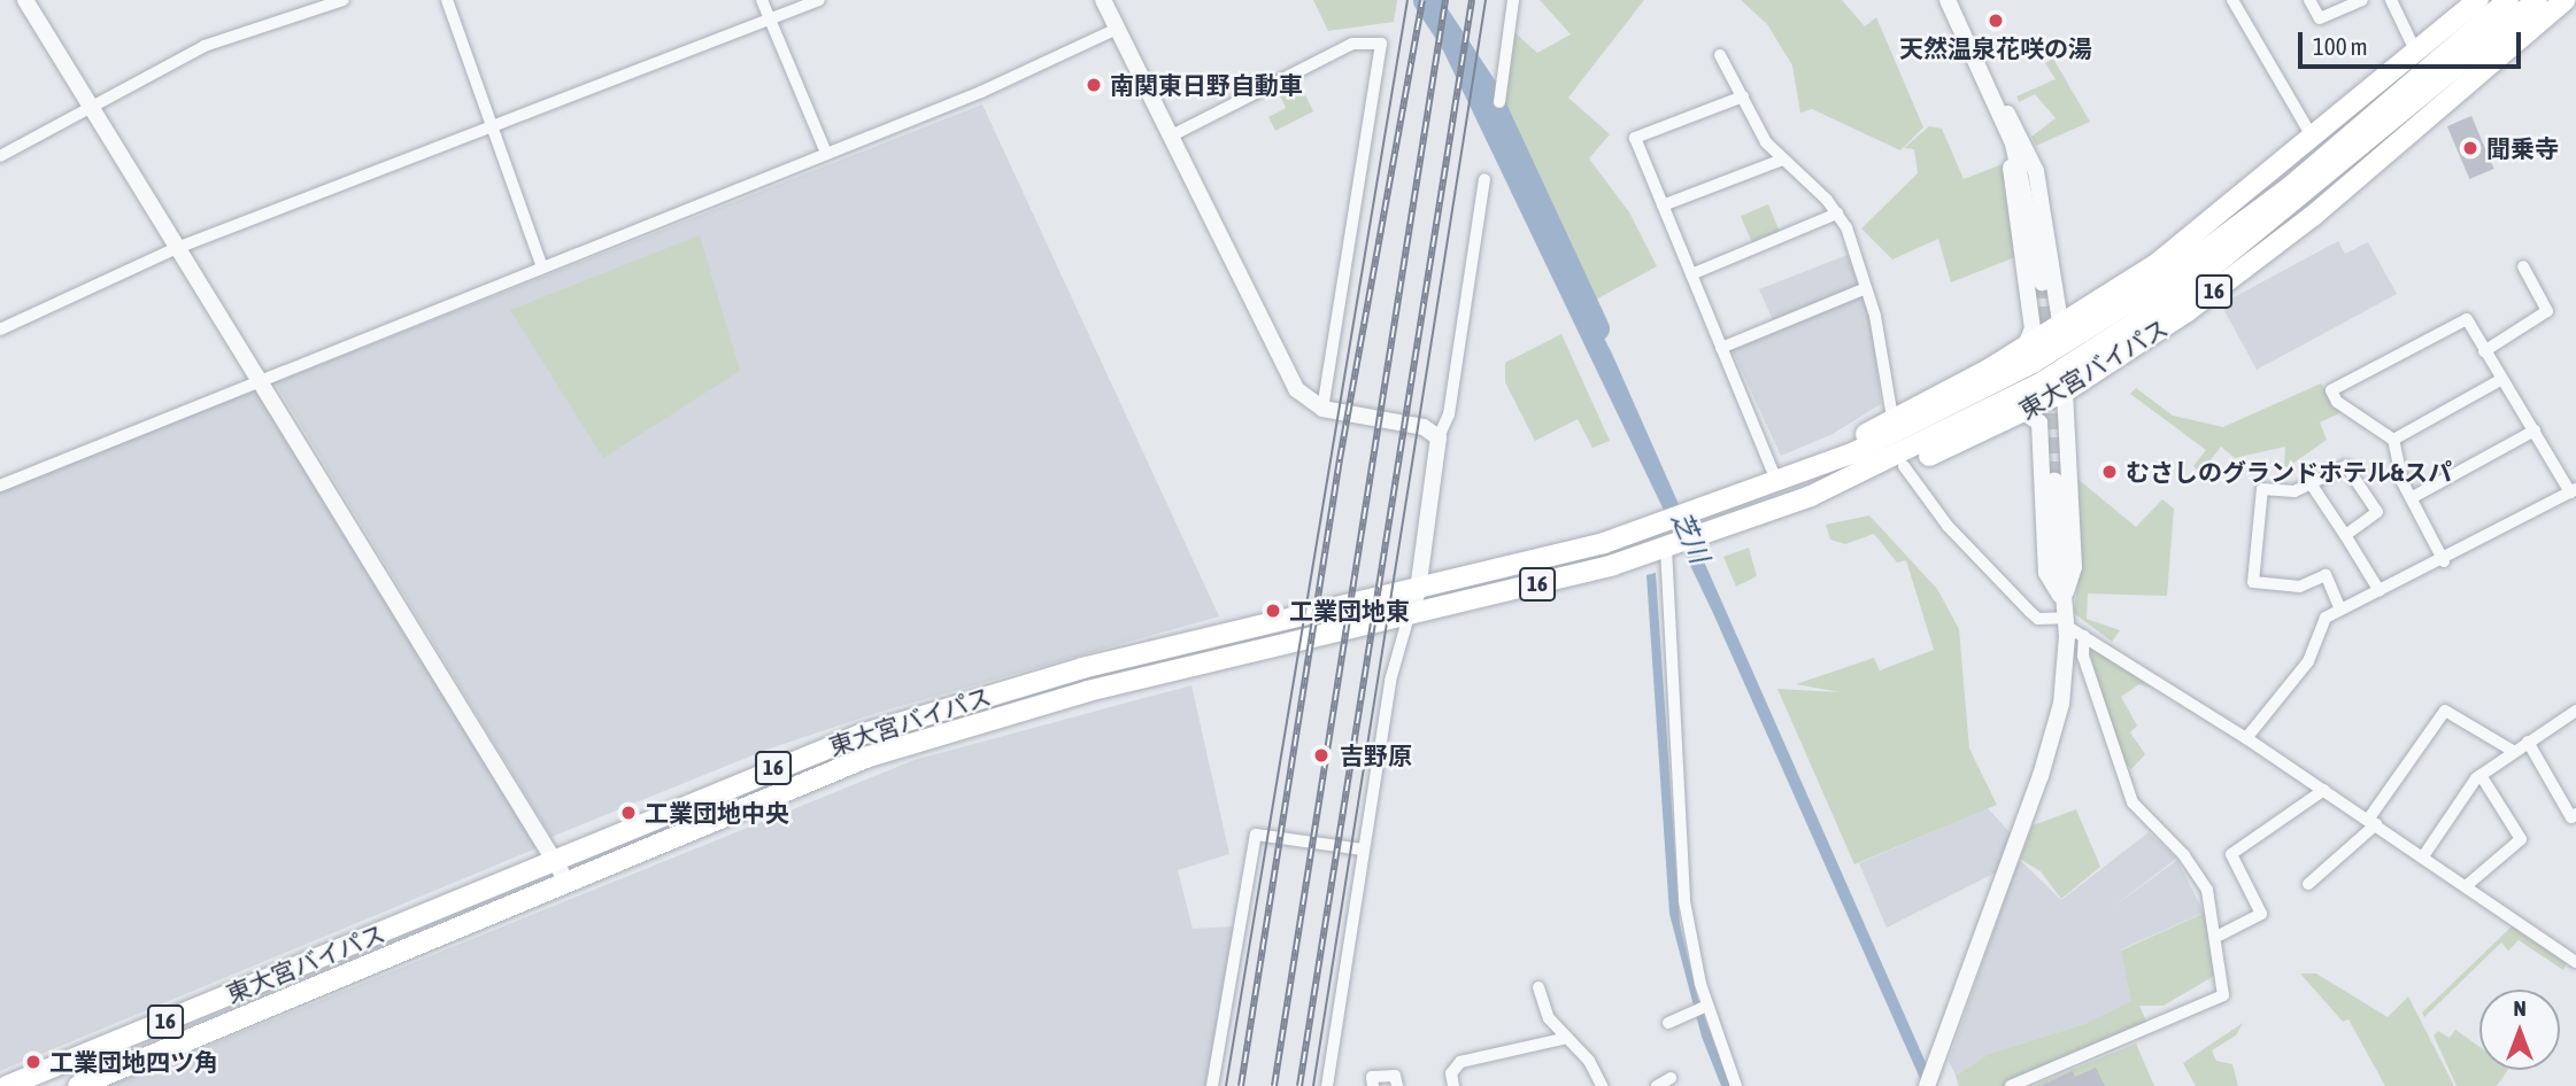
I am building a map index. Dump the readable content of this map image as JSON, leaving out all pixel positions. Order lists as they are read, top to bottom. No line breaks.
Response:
{"streets":{"highway":["16","東大宮バイパス"]},"water":["芝川"],"places":["天然温泉花咲の湯","南関東日野自動車","聞乗寺","むさしのグランドホテル&スパ","工業団地東","吉野原","工業団地中央","工業団地四ツ角"],"scale_bar":"100 m","north":"top"}
